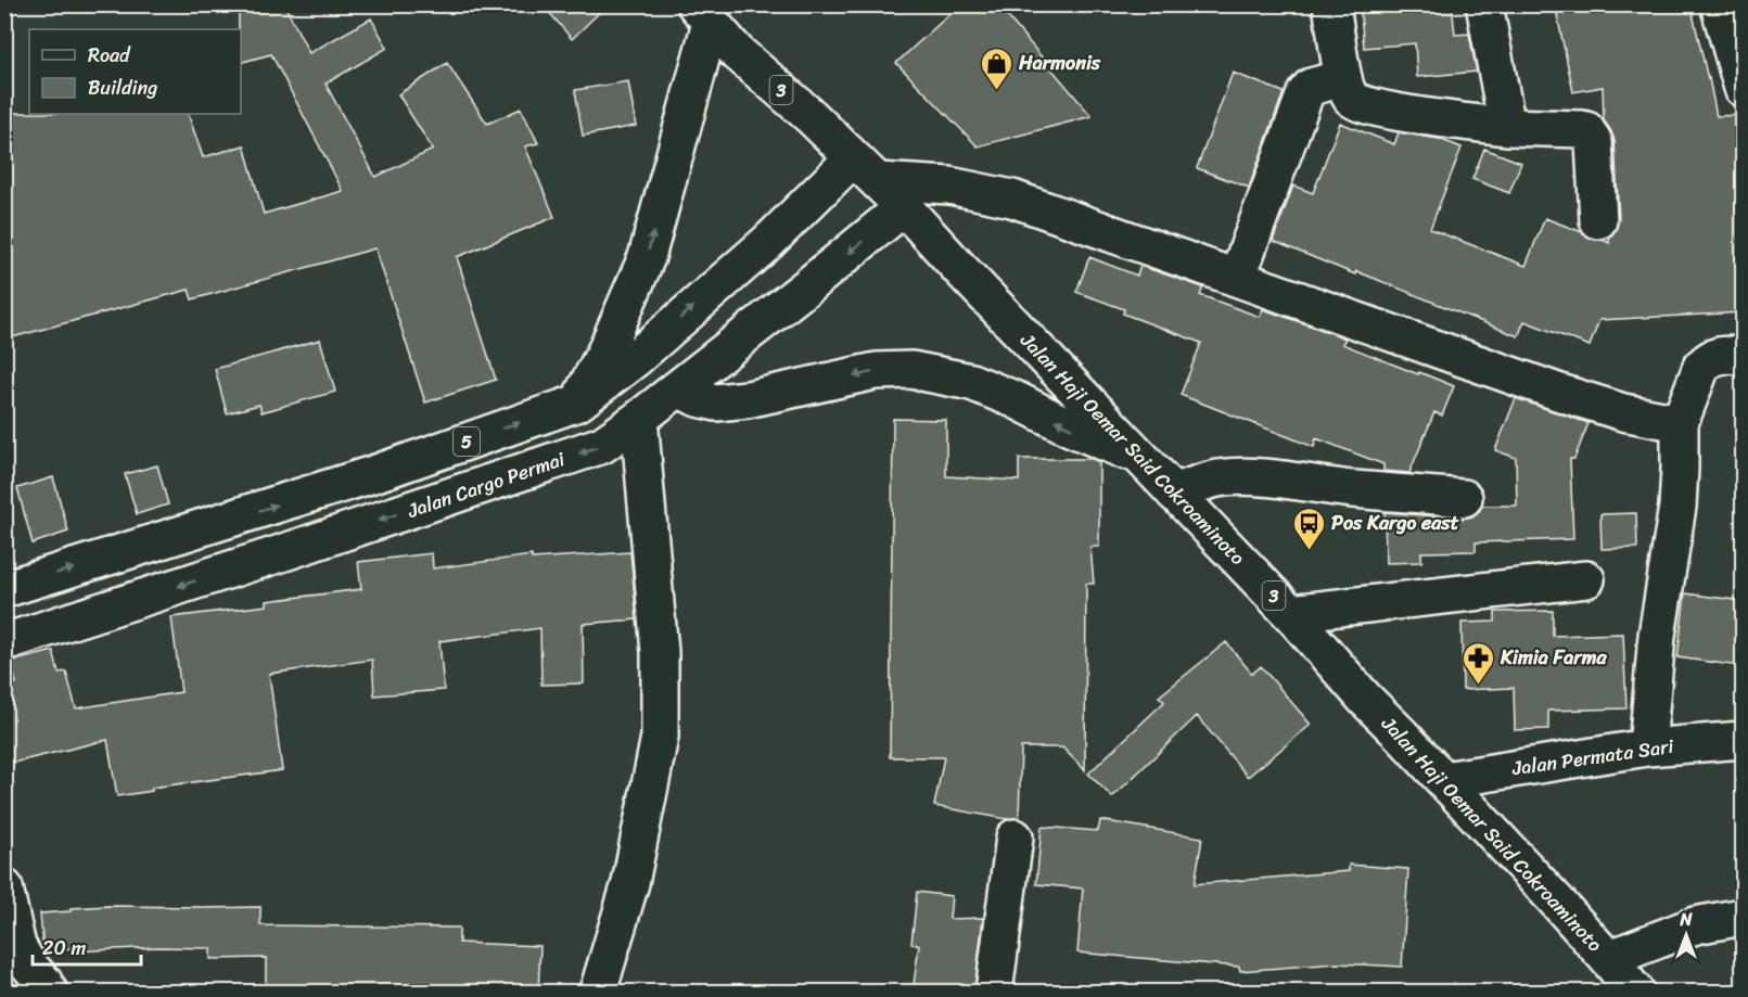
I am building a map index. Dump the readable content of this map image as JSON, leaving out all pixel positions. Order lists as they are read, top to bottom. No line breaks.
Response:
{"streets":{"main road":["3","5","Jalan Haji Oemar Said Cokroaminoto","Jalan Cargo Permai","Jalan Permata Sari"]},"crossings":[["5","Jalan Haji Oemar Said Cokroaminoto"],["Jalan Haji Oemar Said Cokroaminoto","Jalan Cargo Permai"],["Jalan Haji Oemar Said Cokroaminoto","Jalan Permata Sari"]],"places":{"shop":["Harmonis"],"bus stop":["Pos Kargo east"],"pharmacy":["Kimia Farma"]},"legend":["Road","Building"],"scale_bar":"20 m","north":"top"}
